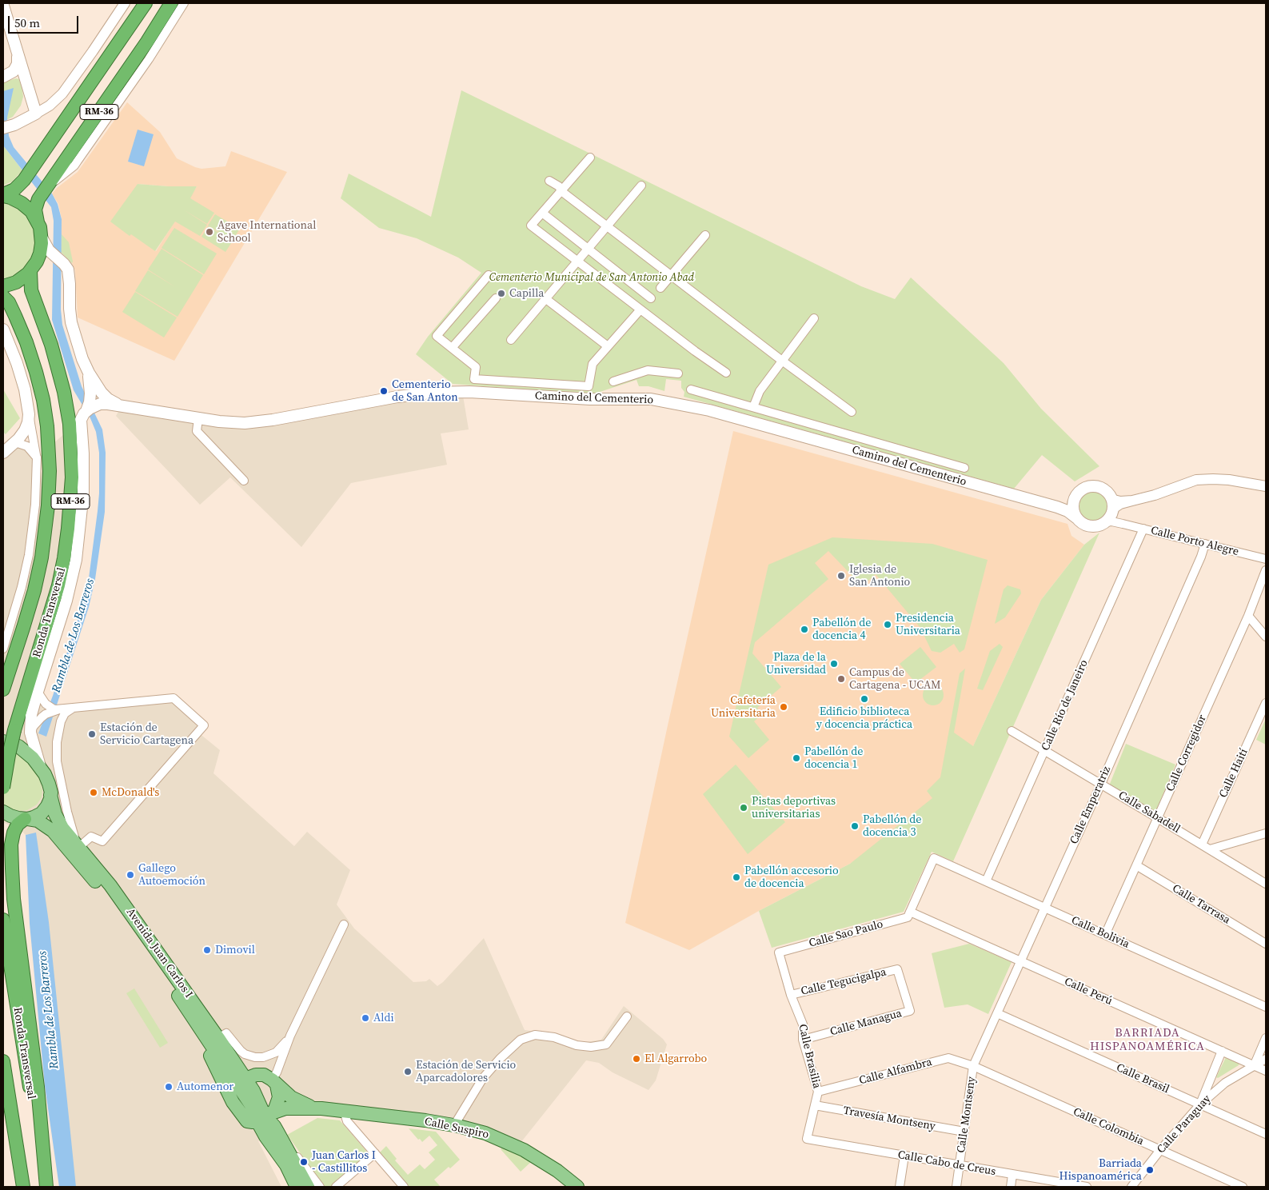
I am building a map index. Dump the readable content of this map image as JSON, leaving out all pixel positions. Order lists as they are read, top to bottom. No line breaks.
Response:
{"streets":{"highway":["RM-36","Ronda Transversal"],"main road":["Camino del Cementerio","Avenida Juan Carlos I","Calle Suspiro"],"street":["Calle Porto Alegre","Calle Río de Janeiro","Calle Corregidor","Calle Haití","Calle Emperatriz","Calle Sabadell","Calle Tarrasa","Calle Bolivia","Calle Sao Paulo","Calle Tegucigalpa","Calle Perú","Calle Managua","Calle Brasilia","Calle Alfambra","Calle Brasil","Calle Montseny","Travesía Montseny","Calle Paraguay","Calle Colombia","Calle Cabo de Creus"]},"crossings":[["RM-36","Ronda Transversal"],["Camino del Cementerio","Calle Porto Alegre"],["Calle Porto Alegre","Calle Río de Janeiro"],["Calle Porto Alegre","Calle Emperatriz"],["Calle Río de Janeiro","Calle Sabadell"],["Calle Río de Janeiro","Calle Bolivia"],["Calle Corregidor","Calle Sabadell"],["Calle Corregidor","Calle Tarrasa"],["Calle Corregidor","Calle Bolivia"],["Calle Haití","Calle Sabadell"],["Calle Emperatriz","Calle Sabadell"],["Calle Emperatriz","Calle Bolivia"],["Calle Emperatriz","Calle Perú"],["Calle Emperatriz","Calle Alfambra"],["Calle Emperatriz","Calle Brasil"],["Calle Emperatriz","Calle Montseny"],["Calle Emperatriz","Calle Colombia"],["Calle Bolivia","Calle Sao Paulo"],["Calle Bolivia","Calle Perú"],["Calle Sao Paulo","Calle Perú"],["Calle Sao Paulo","Calle Brasilia"],["Calle Tegucigalpa","Calle Managua"],["Calle Tegucigalpa","Calle Brasilia"],["Calle Perú","Calle Paraguay"],["Calle Managua","Calle Brasilia"],["Calle Brasilia","Calle Alfambra"],["Calle Brasilia","Travesía Montseny"],["Calle Brasilia","Calle Cabo de Creus"],["Calle Alfambra","Calle Montseny"],["Calle Alfambra","Calle Colombia"],["Calle Brasil","Calle Paraguay"],["Calle Montseny","Travesía Montseny"],["Calle Montseny","Calle Colombia"],["Calle Montseny","Calle Cabo de Creus"],["Calle Paraguay","Calle Colombia"]],"districts":["BARRIADA HISPANOAMÉRICA"],"water":["Rambla de Los Barreros"],"parks":["Cementerio Municipal de San Antonio Abad"],"places":["Agave International School","Capilla","Cementerio de San Anton","Iglesia de San Antonio","Presidencia Universitaria","Pabellón de docencia 4","Plaza de la Universidad","Campus de Cartagena - UCAM","Edificio biblioteca y docencia práctica","Cafetería Universitaria","Estación de Servicio Cartagena","Pabellón de docencia 1","McDonald's","Pistas deportivas universitarias","Pabellón de docencia 3","Gallego Autoemoción","Pabellón accesorio de docencia","Dimovil","Aldi","El Algarrobo","Estación de Servicio Aparcadolores","Automenor","Juan Carlos I - Castillitos","Barriada Hispanoamérica"],"scale_bar":"50 m"}
